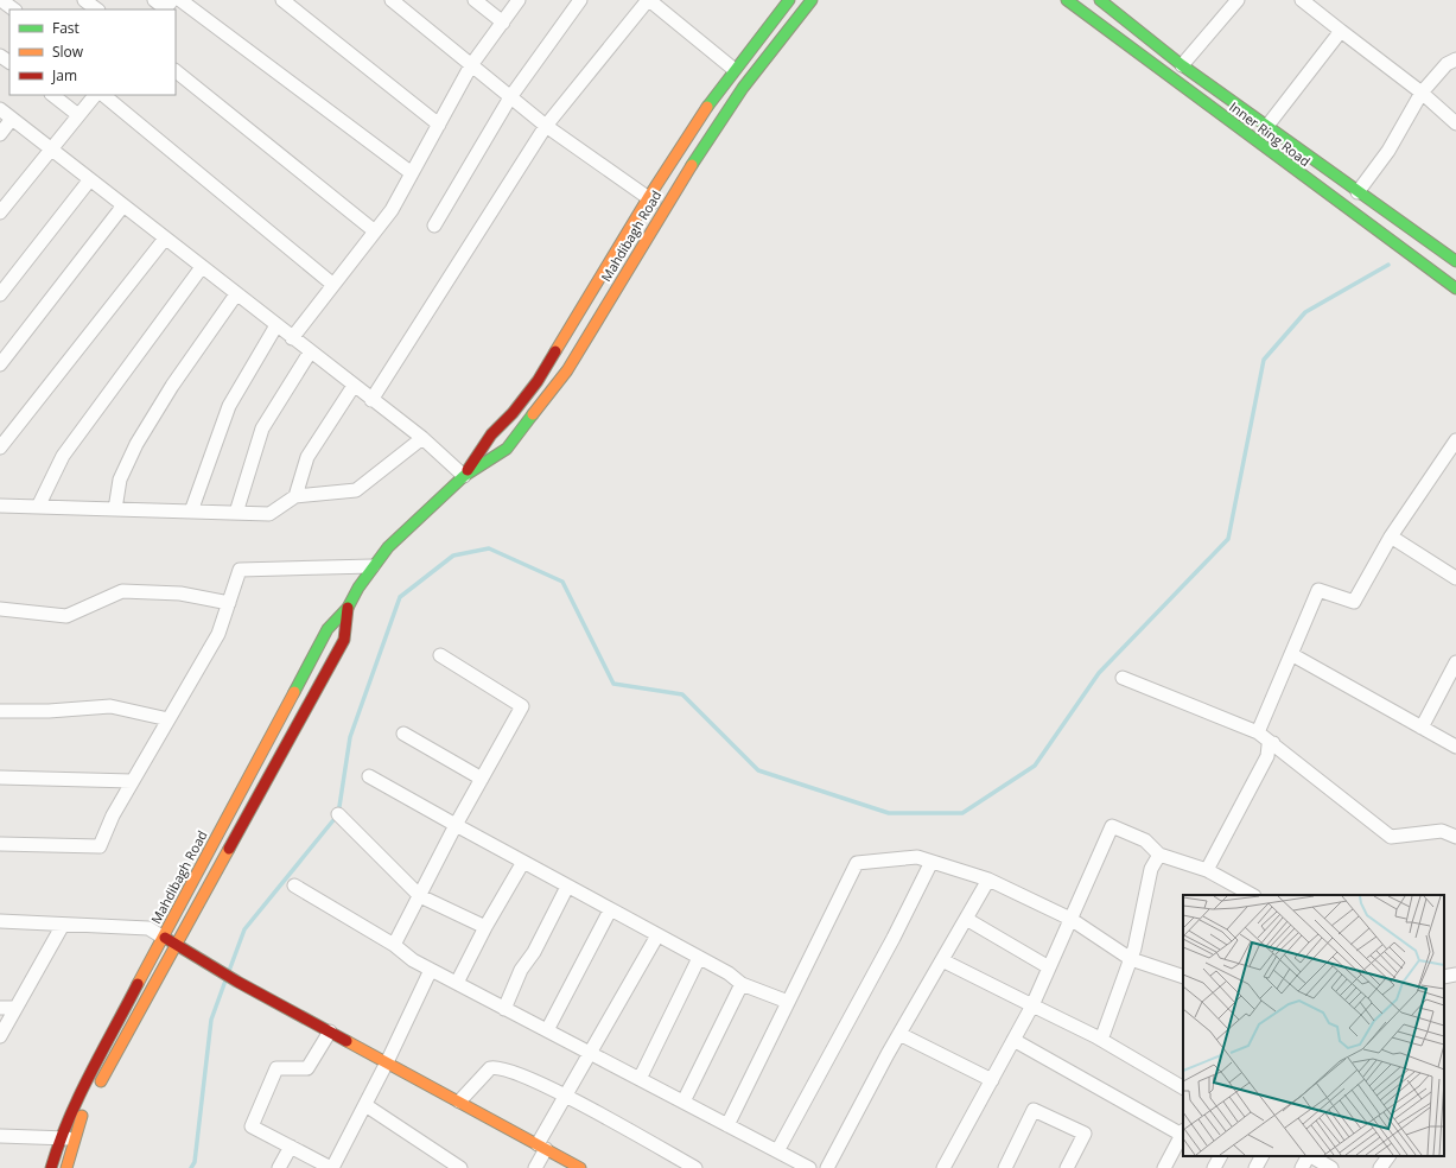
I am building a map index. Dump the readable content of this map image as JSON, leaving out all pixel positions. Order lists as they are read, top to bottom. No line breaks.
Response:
{"streets":{"main road":["Inner Ring Road","Mahdibagh Road"]},"legend":["Fast","Slow","Jam"]}
